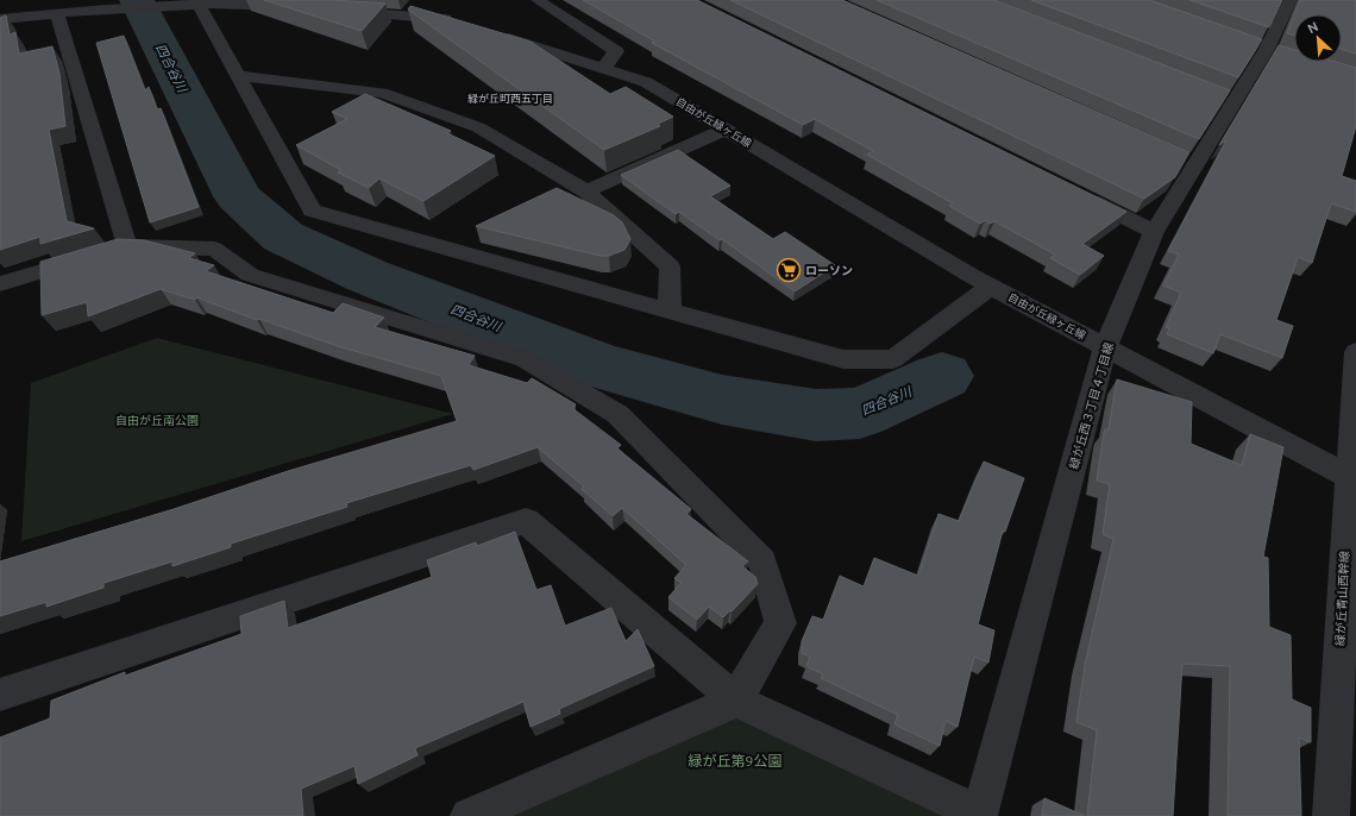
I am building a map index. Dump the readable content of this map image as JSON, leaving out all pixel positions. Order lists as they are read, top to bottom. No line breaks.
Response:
{"streets":{"street":["自由が丘緑ヶ丘線","緑が丘西３丁目４丁目線","緑が丘青山西幹線"]},"crossings":[["自由が丘緑ヶ丘線","緑が丘西３丁目４丁目線"],["自由が丘緑ヶ丘線","緑が丘青山西幹線"]],"districts":["緑が丘町西五丁目"],"water":["四合谷川"],"parks":["自由が丘南公園","緑が丘第9公園"],"places":{"supermarket":["ローソン"]},"north":"top left"}
